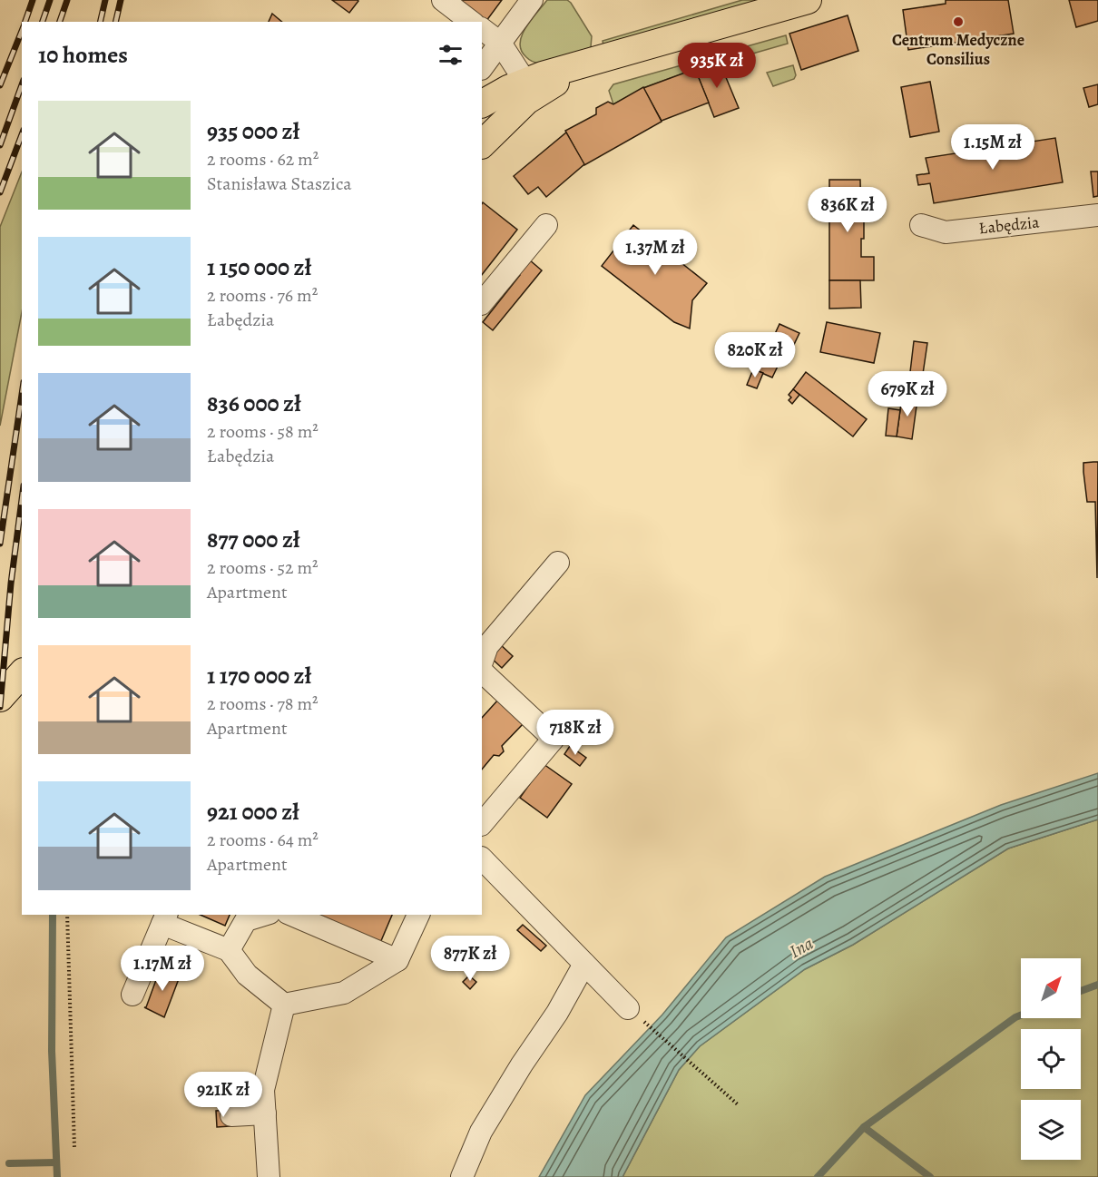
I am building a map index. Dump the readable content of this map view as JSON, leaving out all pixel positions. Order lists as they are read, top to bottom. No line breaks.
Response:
{"streets":{"street":["Łabędzia"]},"water":["Ina"],"places":["Centrum Medyczne Consilius"],"north":"top right","page":{"heading":"10 homes","price":["935K zł","1.15M zł","836K zł","1.37M zł","820K zł","679K zł","718K zł","877K zł","1.17M zł","921K zł"],"list":[{"name":"935 000 zł","note":"2 rooms · 62 m² · Stanisława Staszica"},{"name":"1 150 000 zł","note":"2 rooms · 76 m² · Łabędzia"},{"name":"836 000 zł","note":"2 rooms · 58 m² · Łabędzia"},{"name":"877 000 zł","note":"2 rooms · 52 m² · Apartment"},{"name":"1 170 000 zł","note":"2 rooms · 78 m² · Apartment"},{"name":"921 000 zł","note":"2 rooms · 64 m² · Apartment"}]}}
